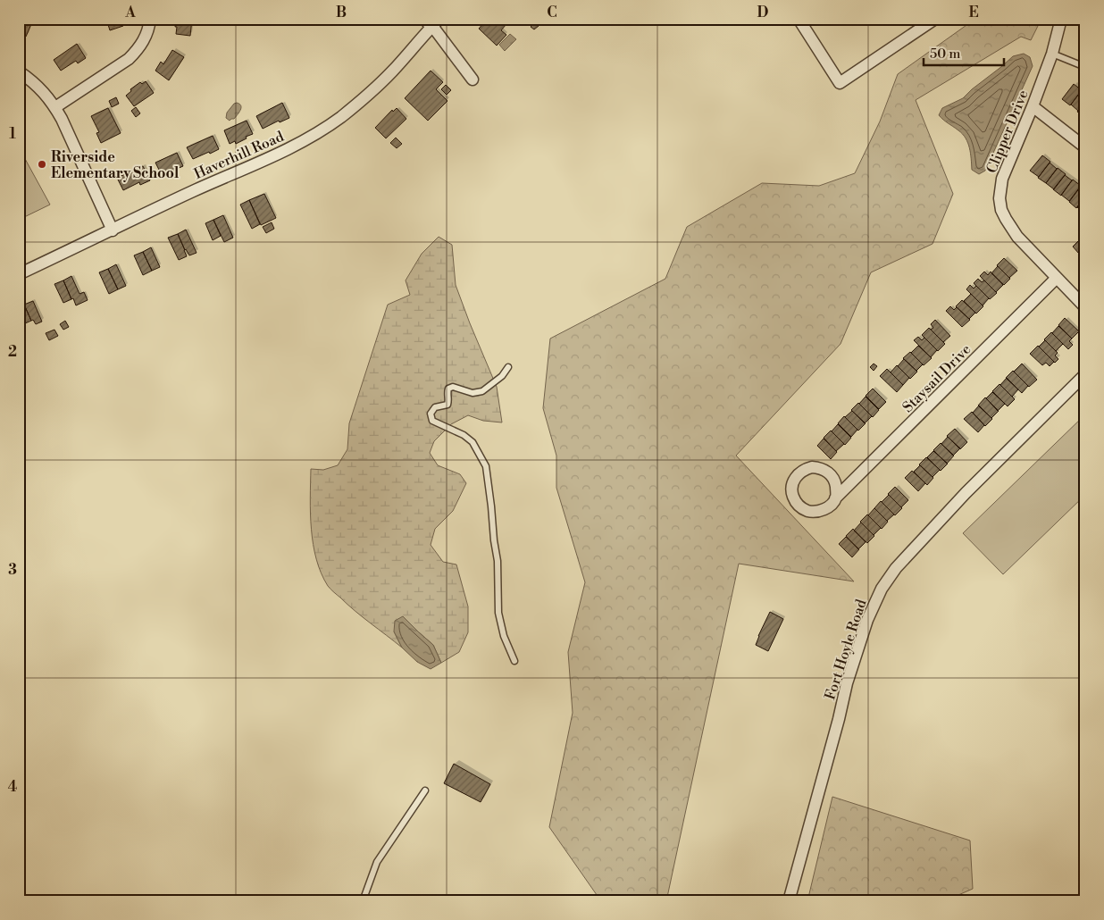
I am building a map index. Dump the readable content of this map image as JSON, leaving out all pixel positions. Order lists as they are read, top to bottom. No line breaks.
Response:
{"streets":{"street":["Clipper Drive","Haverhill Road","Staysail Drive","Fort Hoyle Road"]},"crossings":[["Clipper Drive","Staysail Drive"]],"places":["Riverside Elementary School"],"scale_bar":"50 m","grid":{"columns":["A","B","C","D","E"],"rows":["1","2","3","4"]}}
